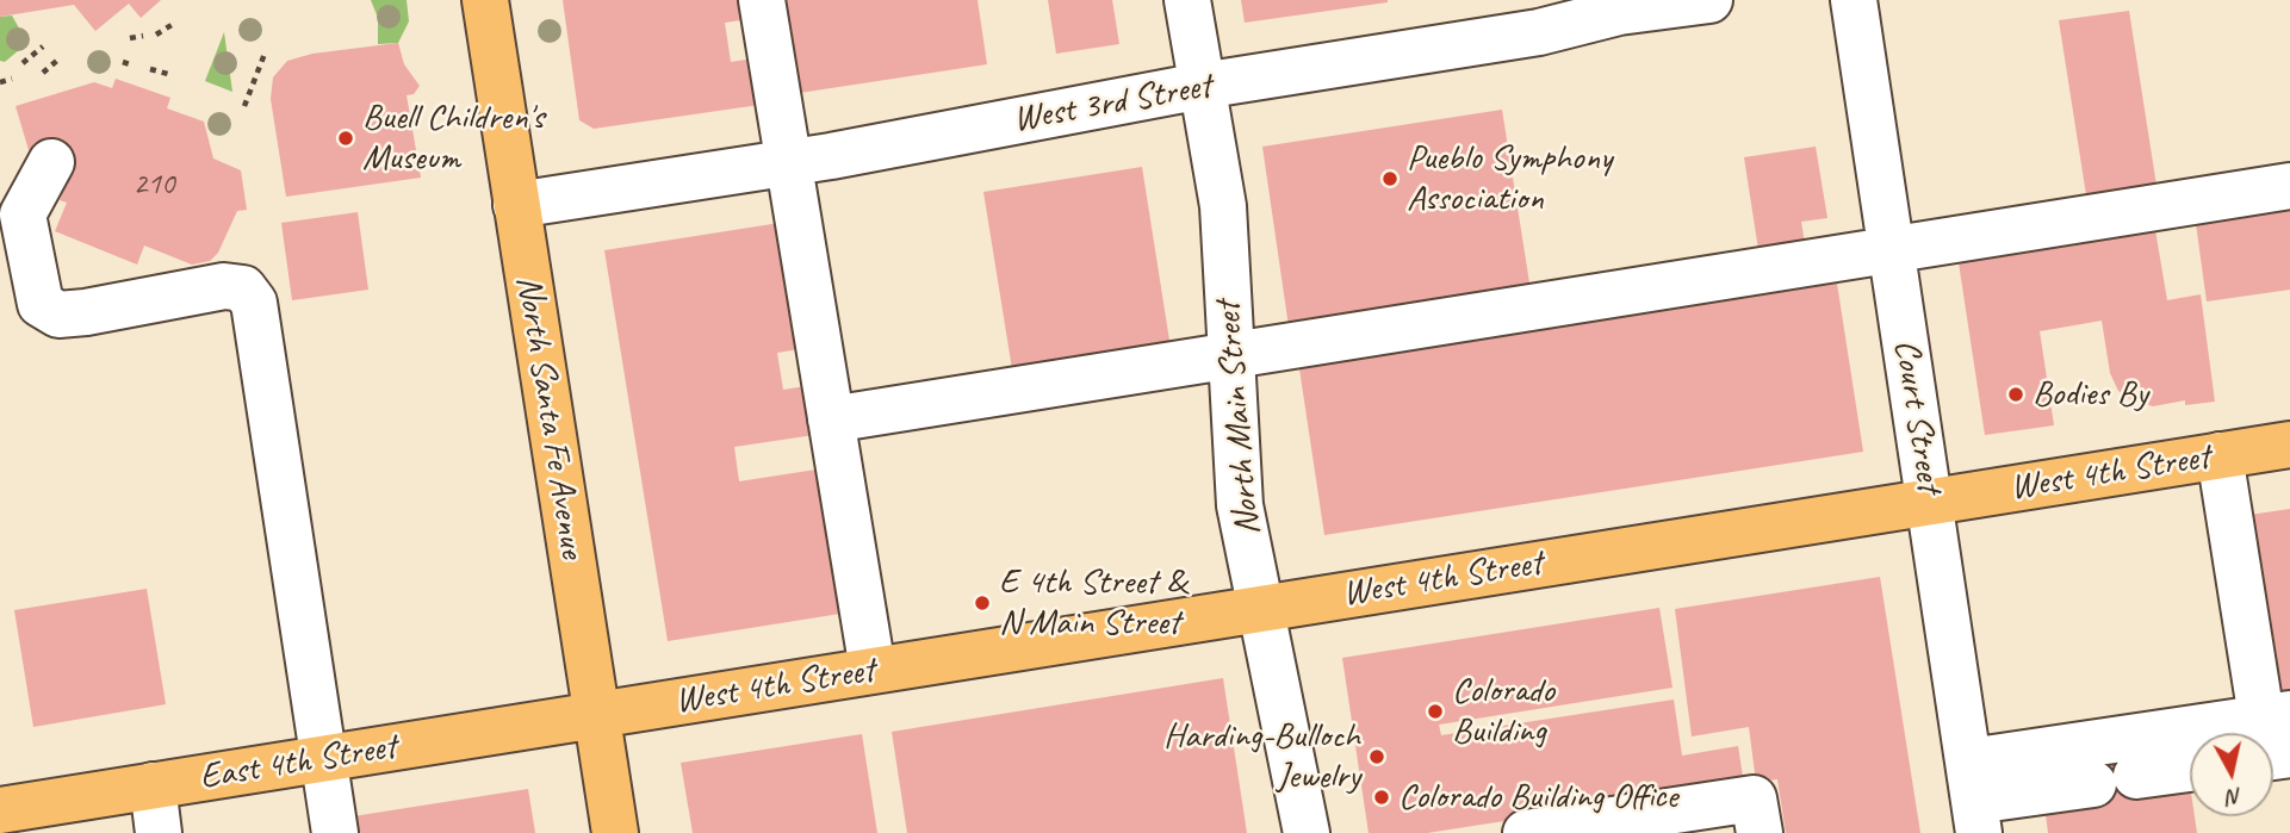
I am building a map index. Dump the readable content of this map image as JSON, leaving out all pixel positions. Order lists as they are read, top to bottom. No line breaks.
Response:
{"streets":{"main road":["North Santa Fe Avenue","West 4th Street","East 4th Street"],"street":["West 3rd Street","Court Street","North Main Street"]},"crossings":[["West 3rd Street","North Santa Fe Avenue"],["West 3rd Street","North Main Street"],["Court Street","West 4th Street"],["North Santa Fe Avenue","West 4th Street"],["North Santa Fe Avenue","East 4th Street"],["North Main Street","West 4th Street"],["West 4th Street","East 4th Street"]],"places":["Buell Children's Museum","Pueblo Symphony Association","Bodies By","E 4th Street & N Main Street","Colorado Building","Harding-Bulloch Jewelry","Colorado Building Office"],"house_numbers":["210"],"north":"bottom"}
